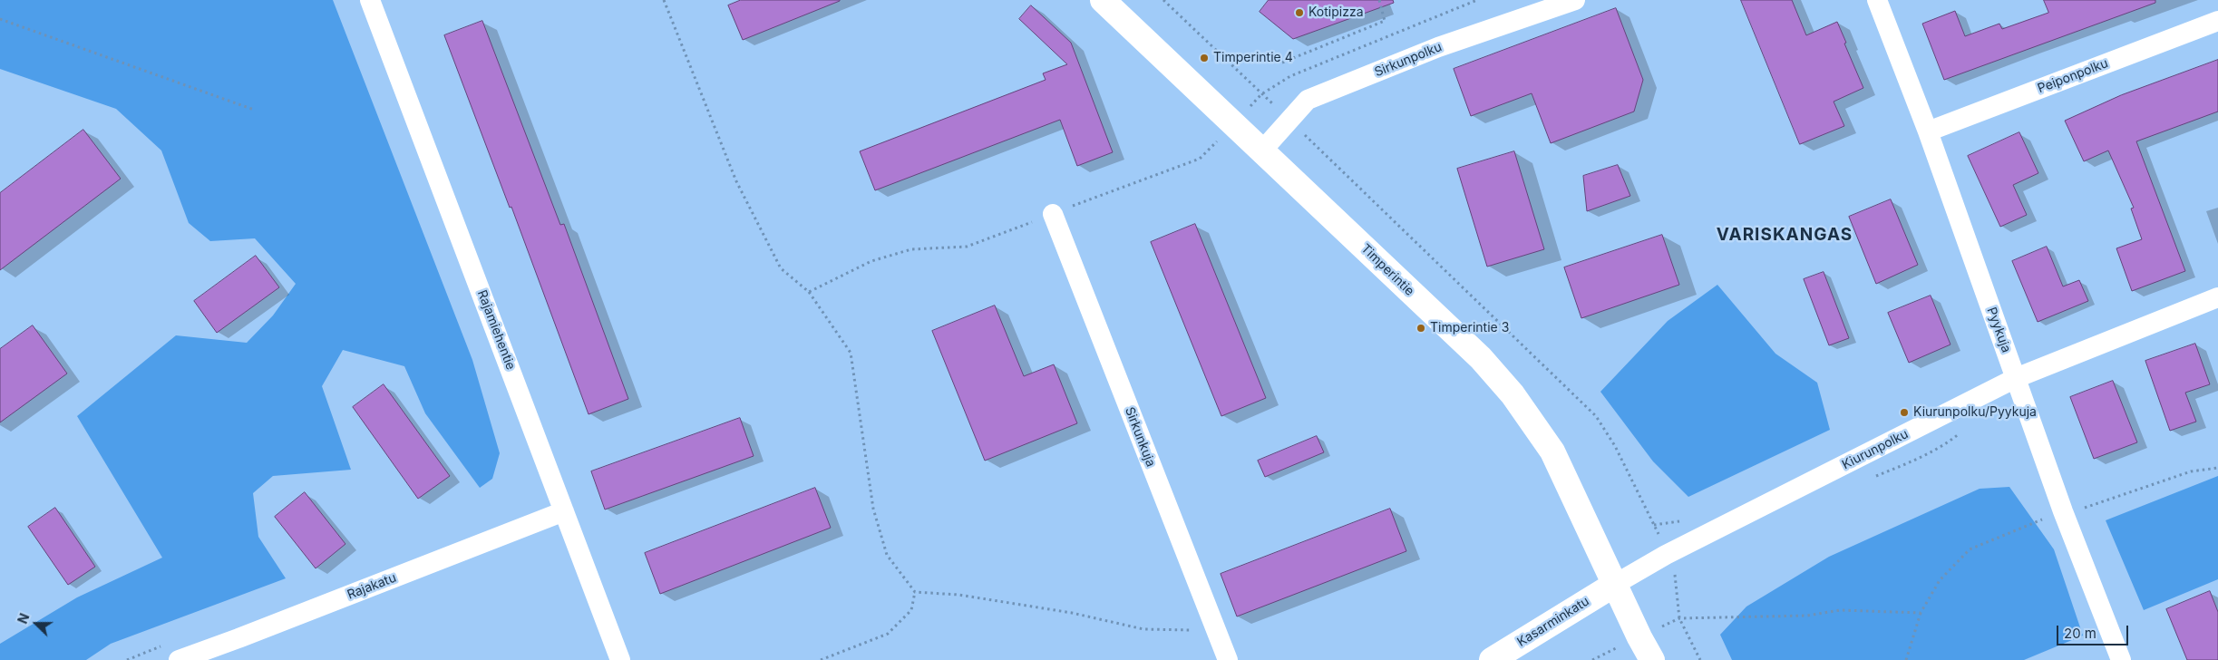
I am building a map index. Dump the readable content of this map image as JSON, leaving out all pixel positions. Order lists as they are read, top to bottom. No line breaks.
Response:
{"streets":{"street":["Sirkunpolku","Peiponpolku","Timperintie","Rajamiehentie","Pyykuja","Sirkunkuja","Kiurunpolku","Rajakatu","Kasarminkatu"]},"crossings":[["Sirkunpolku","Timperintie"],["Peiponpolku","Pyykuja"],["Timperintie","Kiurunpolku"],["Timperintie","Kasarminkatu"],["Rajamiehentie","Rajakatu"],["Pyykuja","Kiurunpolku"],["Kiurunpolku","Kasarminkatu"]],"districts":["VARISKANGAS"],"places":["Kotipizza","Timperintie 4","Timperintie 3","Kiurunpolku/Pyykuja"],"scale_bar":"20 m","north":"left"}
